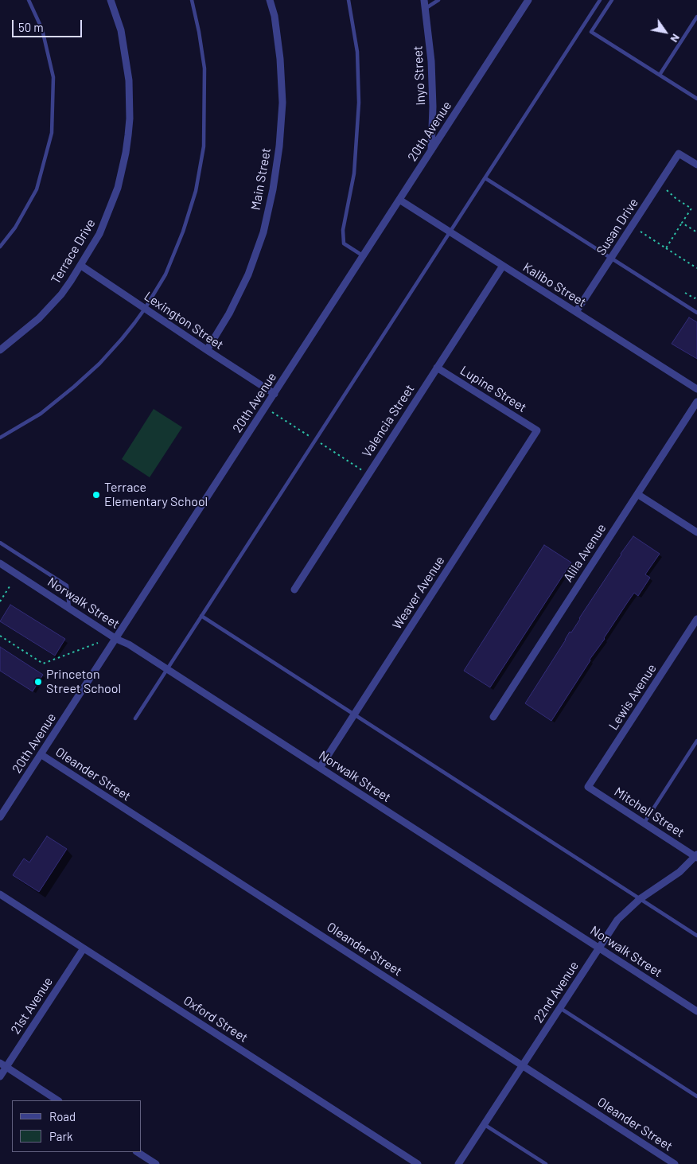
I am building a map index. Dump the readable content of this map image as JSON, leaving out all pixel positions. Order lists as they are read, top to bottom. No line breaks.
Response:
{"streets":{"street":["Inyo Street","20th Avenue","Main Street","Susan Drive","Terrace Drive","Kalibo Street","Lexington Street","Lupine Street","Valencia Street","Alila Avenue","Weaver Avenue","Norwalk Street","Lewis Avenue","Oleander Street","Mitchell Street","22nd Avenue","21st Avenue","Oxford Street"]},"crossings":[["Inyo Street","20th Avenue"],["20th Avenue","Kalibo Street"],["20th Avenue","Lexington Street"],["20th Avenue","Norwalk Street"],["20th Avenue","Oleander Street"],["Main Street","Lexington Street"],["Susan Drive","Kalibo Street"],["Terrace Drive","Lexington Street"],["Kalibo Street","Valencia Street"],["Lupine Street","Valencia Street"],["Lupine Street","Weaver Avenue"],["Weaver Avenue","Norwalk Street"],["Norwalk Street","22nd Avenue"],["Lewis Avenue","Mitchell Street"],["Oleander Street","22nd Avenue"],["Mitchell Street","22nd Avenue"],["21st Avenue","Oxford Street"]],"places":["Terrace Elementary School","Princeton Street School"],"legend":["Road","Park"],"scale_bar":"50 m","north":"bottom right"}
